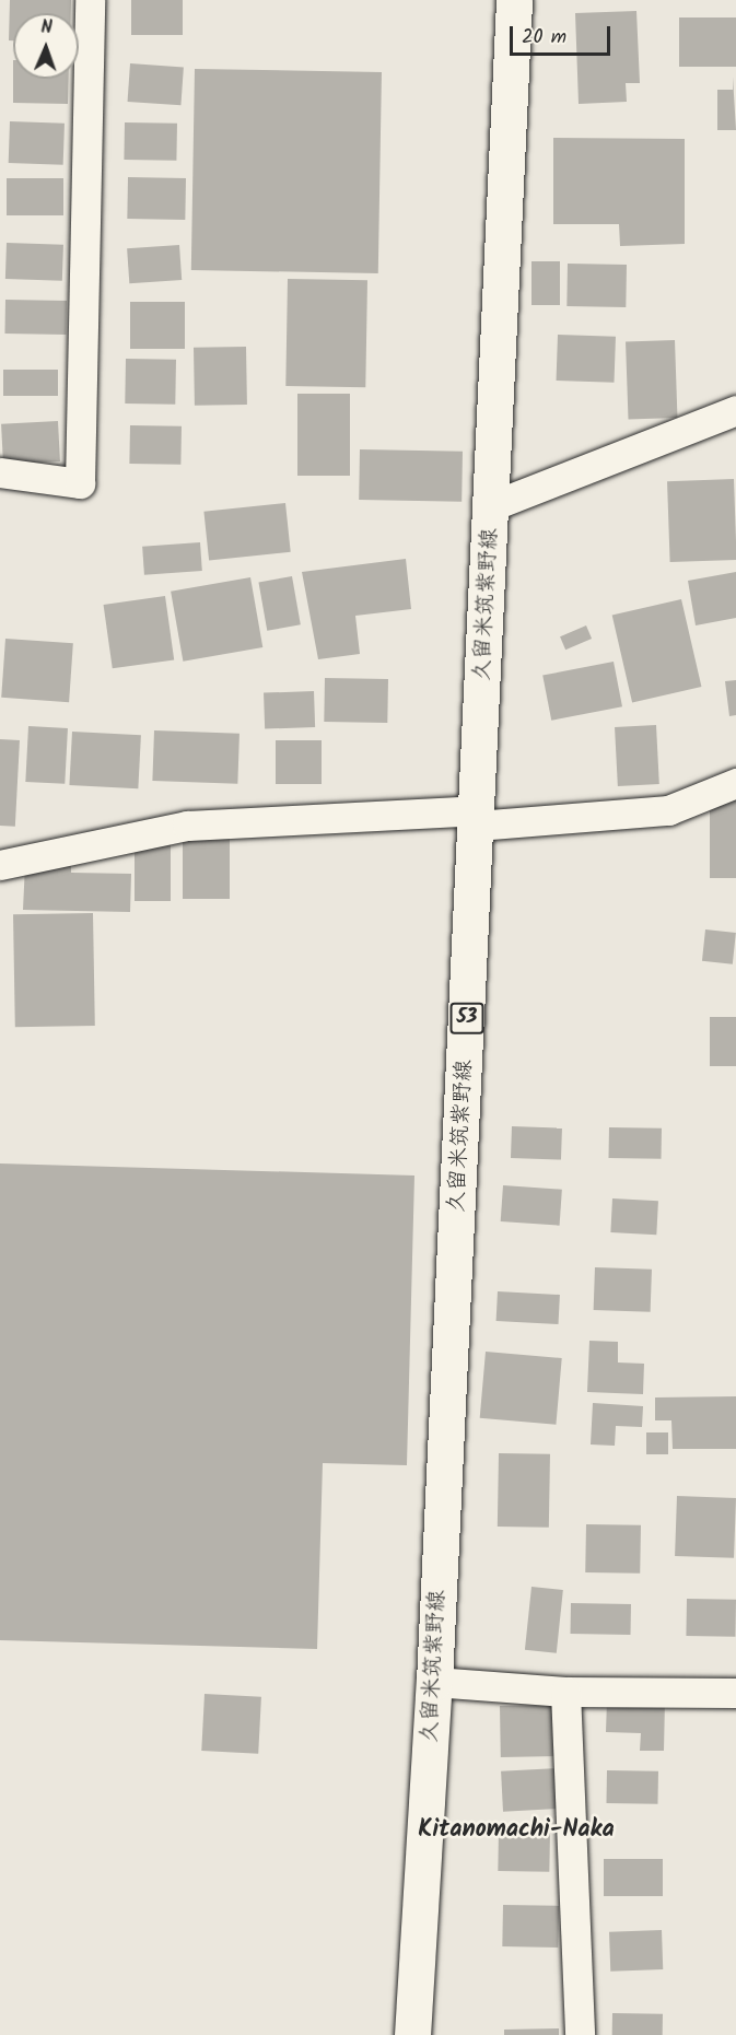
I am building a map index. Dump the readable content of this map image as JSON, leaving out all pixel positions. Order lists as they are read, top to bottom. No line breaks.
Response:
{"streets":{"main road":["久留米筑紫野線","53"]},"districts":["Kitanomachi-Naka"],"scale_bar":"20 m","north":"top"}
